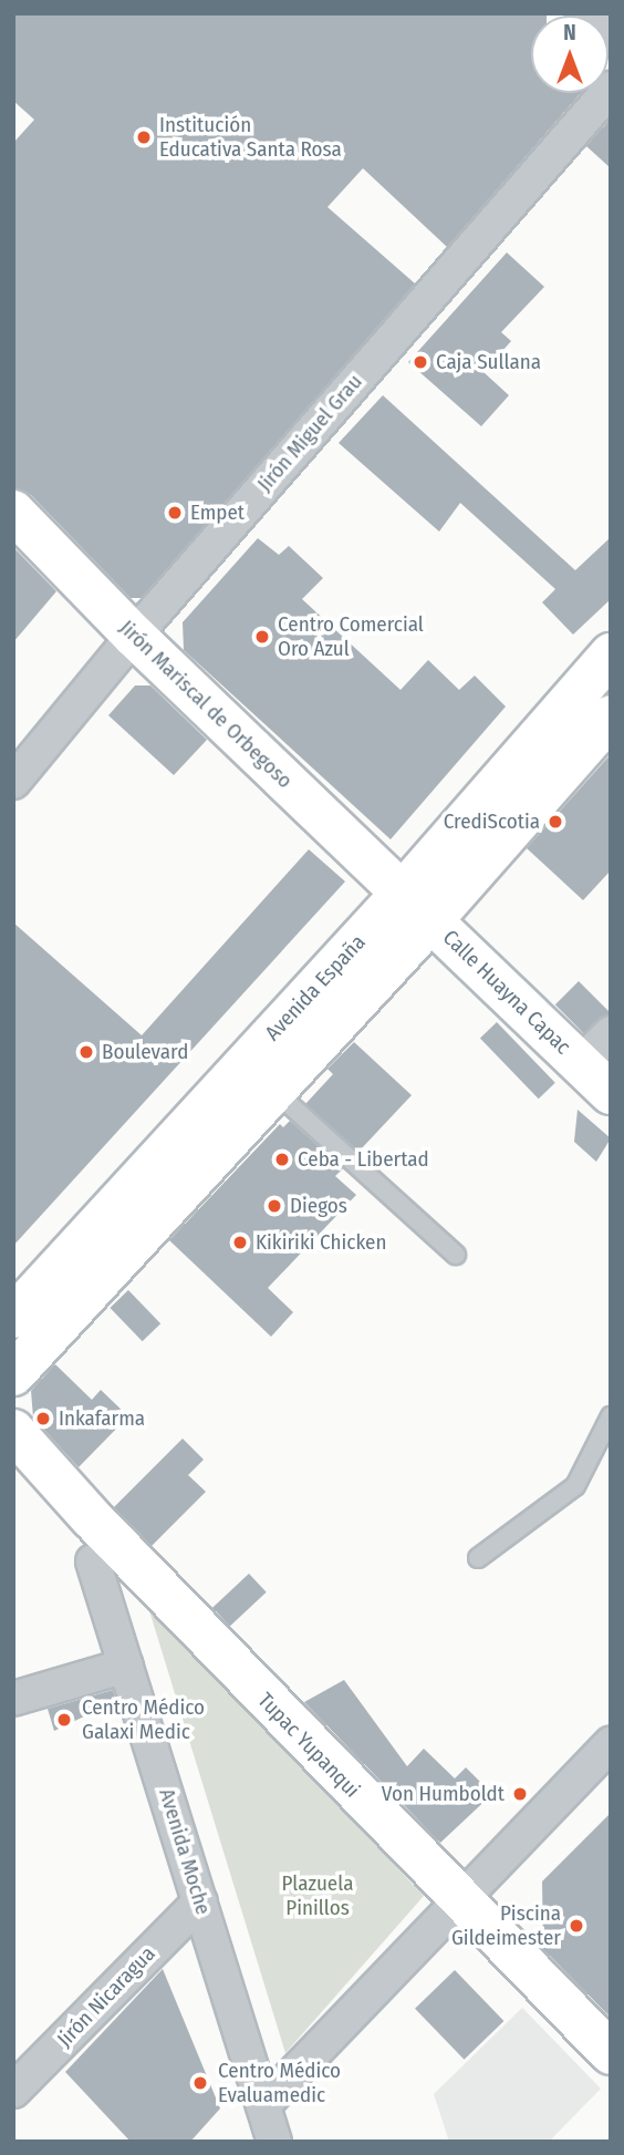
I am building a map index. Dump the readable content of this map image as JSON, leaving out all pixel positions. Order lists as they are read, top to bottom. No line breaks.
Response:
{"streets":{"main road":["Jirón Mariscal de Orbegoso","Avenida España","Calle Huayna Capac","Tupac Yupanqui"],"street":["Jirón Miguel Grau","Avenida Moche","Jirón Nicaragua"]},"crossings":[["Jirón Miguel Grau","Jirón Mariscal de Orbegoso"],["Jirón Mariscal de Orbegoso","Avenida España"],["Jirón Mariscal de Orbegoso","Calle Huayna Capac"],["Avenida España","Calle Huayna Capac"],["Avenida Moche","Jirón Nicaragua"]],"parks":["Plazuela Pinillos"],"places":["Institución Educativa Santa Rosa","Caja Sullana","Empet","Centro Comercial Oro Azul","CrediScotia","Boulevard","Ceba - Libertad","Diegos","Kikiriki Chicken","Inkafarma","Centro Médico Galaxi Medic","Von Humboldt","Piscina Gildeimester","Centro Médico Evaluamedic"],"north":"top"}
